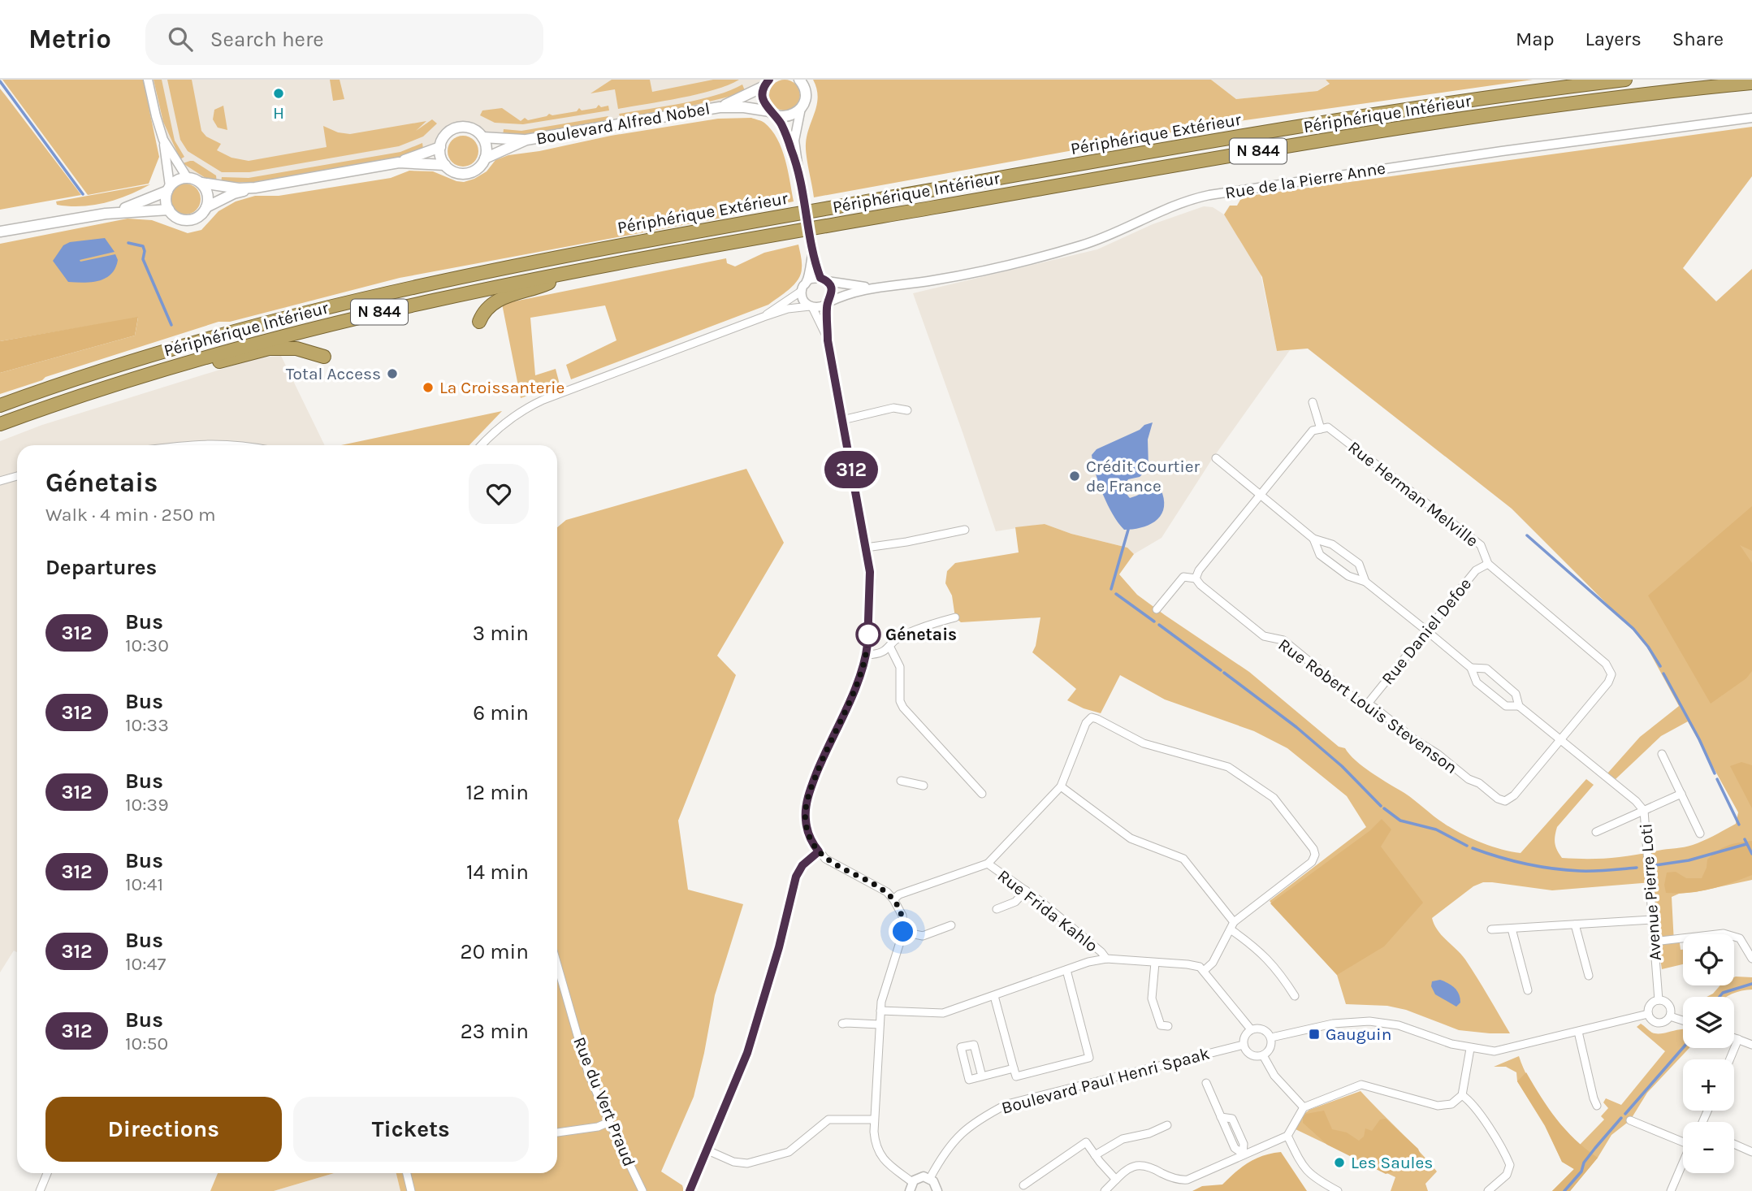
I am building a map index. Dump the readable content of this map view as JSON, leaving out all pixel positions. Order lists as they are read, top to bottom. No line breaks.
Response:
{"streets":{"highway":["Périphérique Intérieur","Périphérique Extérieur","N 844"],"main road":["Boulevard Alfred Nobel"],"street":["Rue de la Pierre Anne","Rue Herman Melville","Rue Daniel Defoe","Rue Robert Louis Stevenson","Avenue Pierre Loti","Rue Frida Kahlo","Boulevard Paul Henri Spaak","Rue du Vert Praud"]},"crossings":[["Rue Herman Melville","Rue Daniel Defoe"],["Rue Herman Melville","Rue Robert Louis Stevenson"],["Rue Herman Melville","Avenue Pierre Loti"],["Rue Daniel Defoe","Rue Robert Louis Stevenson"],["Rue Daniel Defoe","Avenue Pierre Loti"],["Rue Robert Louis Stevenson","Avenue Pierre Loti"]],"places":{"other":["H","Total Access","La Croissanterie","Crédit Courtier de France","Génetais","Les Saules"],"transit":["Gauguin"]},"lines":["bus line 312"],"page":{"header":"Metrio","search":"Search here","nav":["Map","Layers","Share"],"on_map":"312","heading":[["Génetais","Walk · 4 min · 250 m"],"Departures"],"list":[{"mark":"312","name":"Bus","note":"10:30","value":"3 min"},{"mark":"312","name":"Bus","note":"10:33","value":"6 min"},{"mark":"312","name":"Bus","note":"10:39","value":"12 min"},{"mark":"312","name":"Bus","note":"10:41","value":"14 min"},{"mark":"312","name":"Bus","note":"10:47","value":"20 min"},{"mark":"312","name":"Bus","note":"10:50","value":"23 min"}],"map_buttons":["+","−"],"buttons":["Directions","Tickets"]}}
